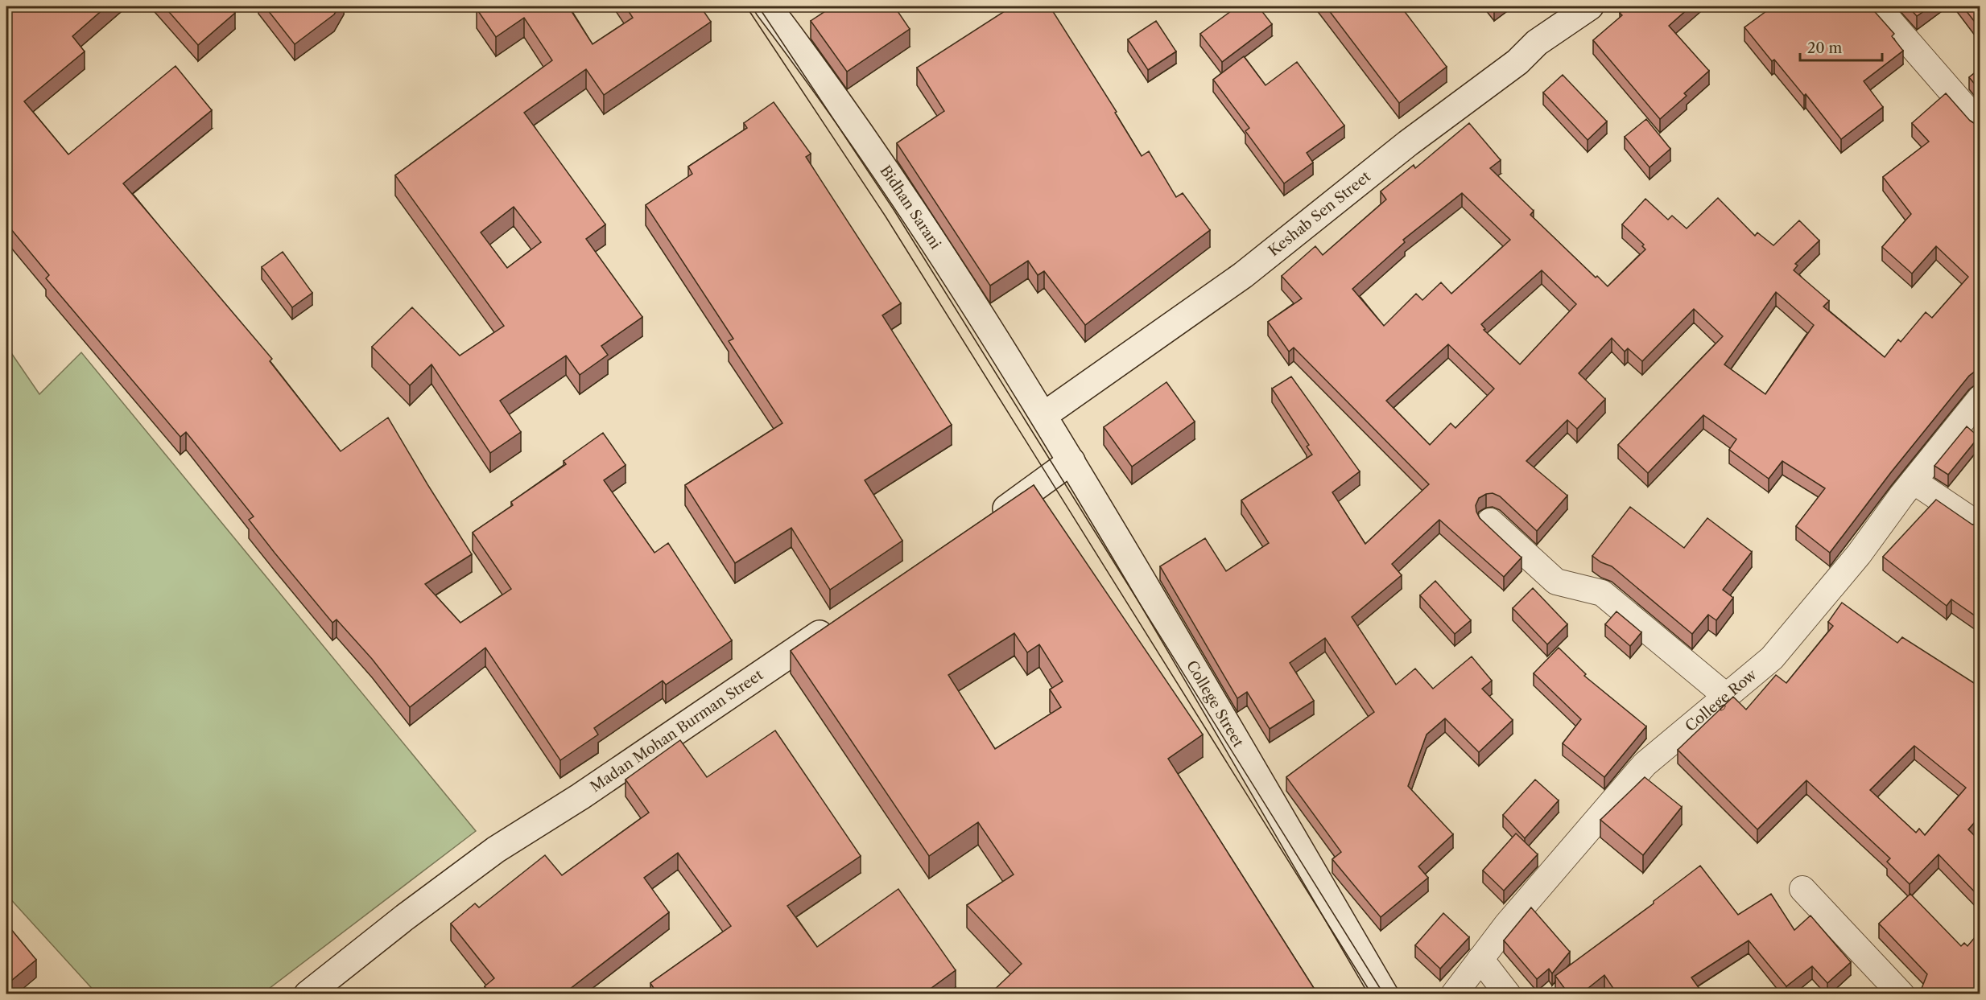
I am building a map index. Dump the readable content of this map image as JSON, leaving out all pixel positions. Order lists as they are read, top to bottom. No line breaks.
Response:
{"streets":{"main road":["Bidhan Sarani","Keshab Sen Street","College Street","Madan Mohan Burman Street"],"street":["College Row"]},"crossings":[["Bidhan Sarani","Keshab Sen Street"],["Bidhan Sarani","College Street"],["Keshab Sen Street","College Street"]],"scale_bar":"20 m"}
